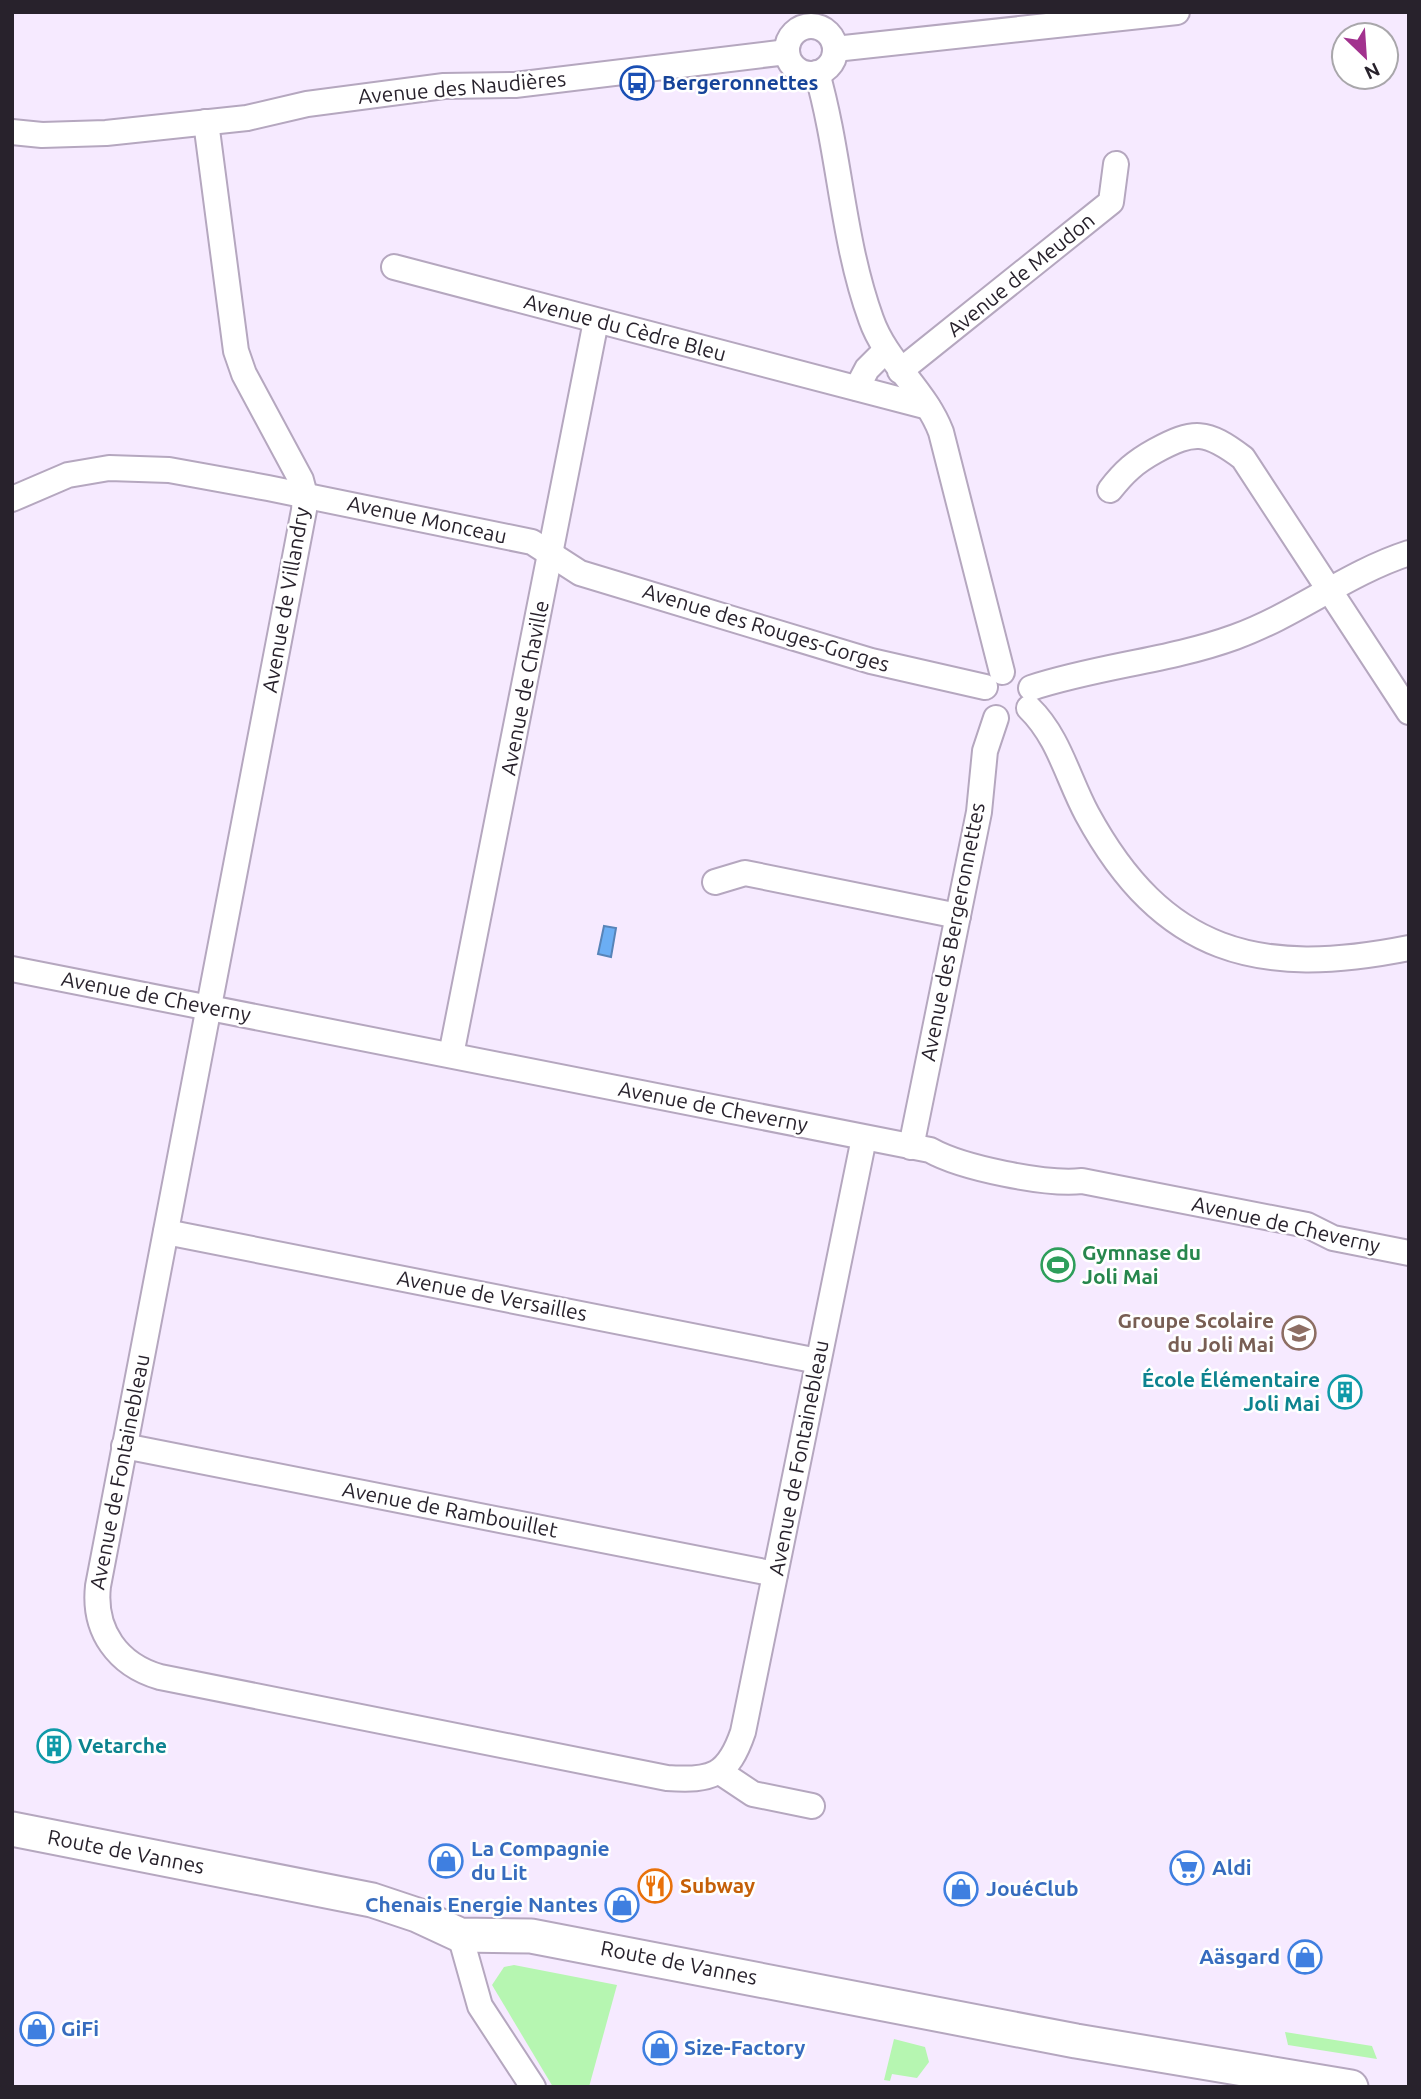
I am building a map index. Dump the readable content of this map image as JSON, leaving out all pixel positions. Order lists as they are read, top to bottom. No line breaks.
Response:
{"streets":{"main road":["Route de Vannes"],"street":["Avenue des Naudières","Avenue de Meudon","Avenue du Cèdre Bleu","Avenue Monceau","Avenue de Villandry","Avenue des Rouges-Gorges","Avenue de Chaville","Avenue des Bergeronnettes","Avenue de Cheverny","Avenue de Versailles","Avenue de Fontainebleau","Avenue de Rambouillet"]},"crossings":[["Avenue des Naudières","Avenue de Villandry"],["Avenue du Cèdre Bleu","Avenue de Chaville"],["Avenue Monceau","Avenue de Villandry"],["Avenue Monceau","Avenue des Rouges-Gorges"],["Avenue Monceau","Avenue de Chaville"],["Avenue de Villandry","Avenue de Cheverny"],["Avenue de Villandry","Avenue de Fontainebleau"],["Avenue des Rouges-Gorges","Avenue de Chaville"],["Avenue des Rouges-Gorges","Avenue des Bergeronnettes"],["Avenue de Chaville","Avenue de Cheverny"],["Avenue des Bergeronnettes","Avenue de Cheverny"],["Avenue de Cheverny","Avenue de Fontainebleau"],["Avenue de Versailles","Avenue de Fontainebleau"],["Avenue de Fontainebleau","Avenue de Rambouillet"]],"places":{"bus stop":["Bergeronnettes"],"sports":["Gymnase du Joli Mai"],"school or university":["Groupe Scolaire du Joli Mai"],"building":["École Élémentaire Joli Mai","Vetarche"],"shop":["La Compagnie du Lit","JouéClub","Chenais Energie Nantes","Aäsgard","GiFi","Size-Factory"],"supermarket":["Aldi"],"restaurant":["Subway"]},"north":"bottom right"}
